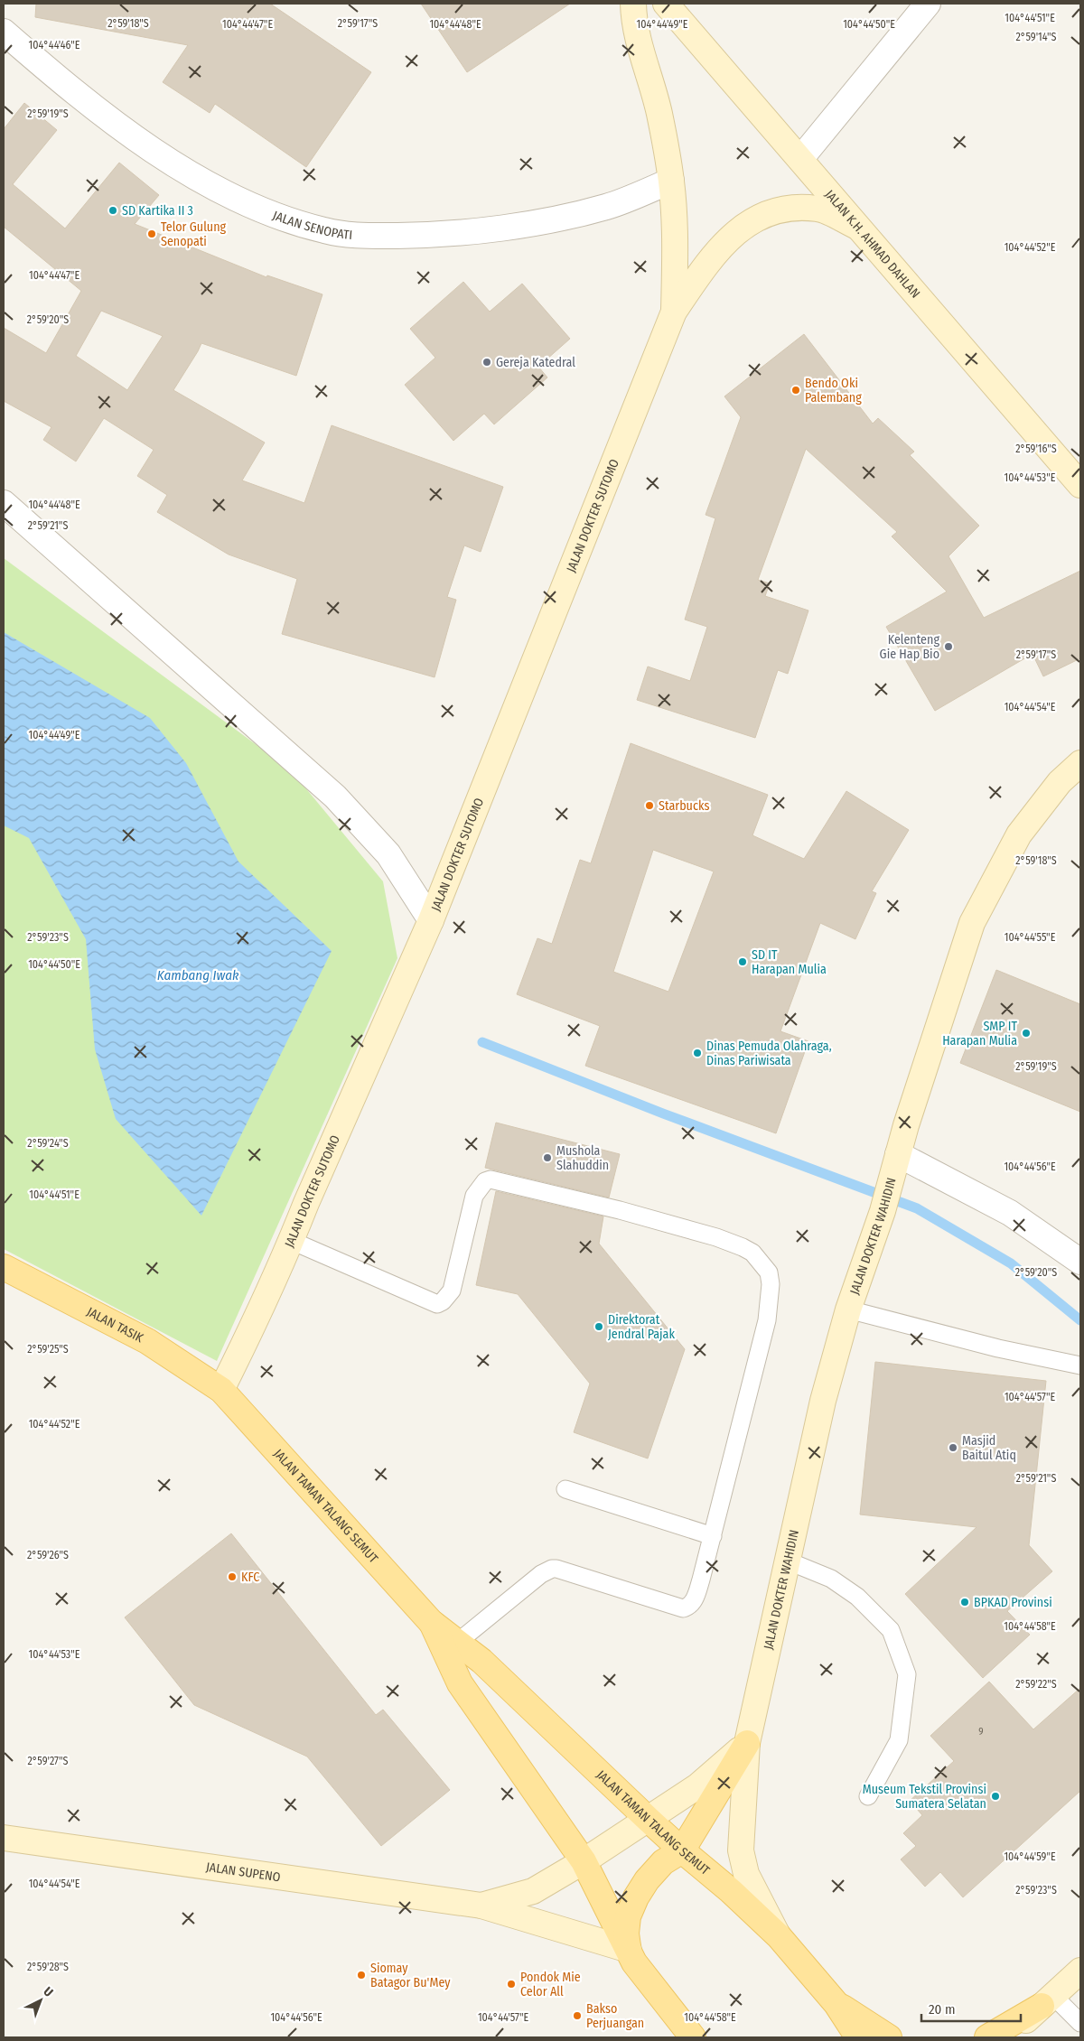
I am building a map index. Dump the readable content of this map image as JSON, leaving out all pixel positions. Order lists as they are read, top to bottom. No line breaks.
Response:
{"streets":{"main road":["JALAN K.H. AHMAD DAHLAN","JALAN DOKTER SUTOMO","JALAN DOKTER WAHIDIN","JALAN TASIK","JALAN TAMAN TALANG SEMUT","JALAN SUPENO"],"street":["JALAN SENOPATI"]},"crossings":[["JALAN DOKTER SUTOMO","JALAN TASIK"],["JALAN DOKTER SUTOMO","JALAN TAMAN TALANG SEMUT"],["JALAN DOKTER WAHIDIN","JALAN TAMAN TALANG SEMUT"],["JALAN TASIK","JALAN TAMAN TALANG SEMUT"],["JALAN TAMAN TALANG SEMUT","JALAN SUPENO"]],"water":["Kambang Iwak"],"places":["SD Kartika II 3","Telor Gulung Senopati","Gereja Katedral","Bendo Oki Palembang","Kelenteng Gie Hap Bio","Starbucks","SD IT Harapan Mulia","SMP IT Harapan Mulia","Dinas Pemuda Olahraga, Dinas Pariwisata","Mushola Slahuddin","Direktorat Jendral Pajak","Masjid Baitul Atiq","KFC","BPKAD Provinsi","Museum Tekstil Provinsi Sumatera Selatan","Siomay Batagor Bu'Mey","Pondok Mie Celor All","Bakso Perjuangan"],"house_numbers":["9"],"scale_bar":"20 m","north":"top right","coordinates":["104°44'51\"E","2°59'17\"S","2°59'18\"S","104°44'47\"E","104°44'48\"E","104°44'49\"E","104°44'50\"E","2°59'14\"S","104°44'46\"E","2°59'19\"S","104°44'52\"E","2°59'20\"S","2°59'16\"S","104°44'53\"E","2°59'21\"S","104°44'54\"E","104°44'55\"E","2°59'23\"S","2°59'24\"S","104°44'56\"E","2°59'25\"S","104°44'57\"E","2°59'26\"S","104°44'58\"E","2°59'22\"S","2°59'27\"S","104°44'59\"E","2°59'28\"S"]}
